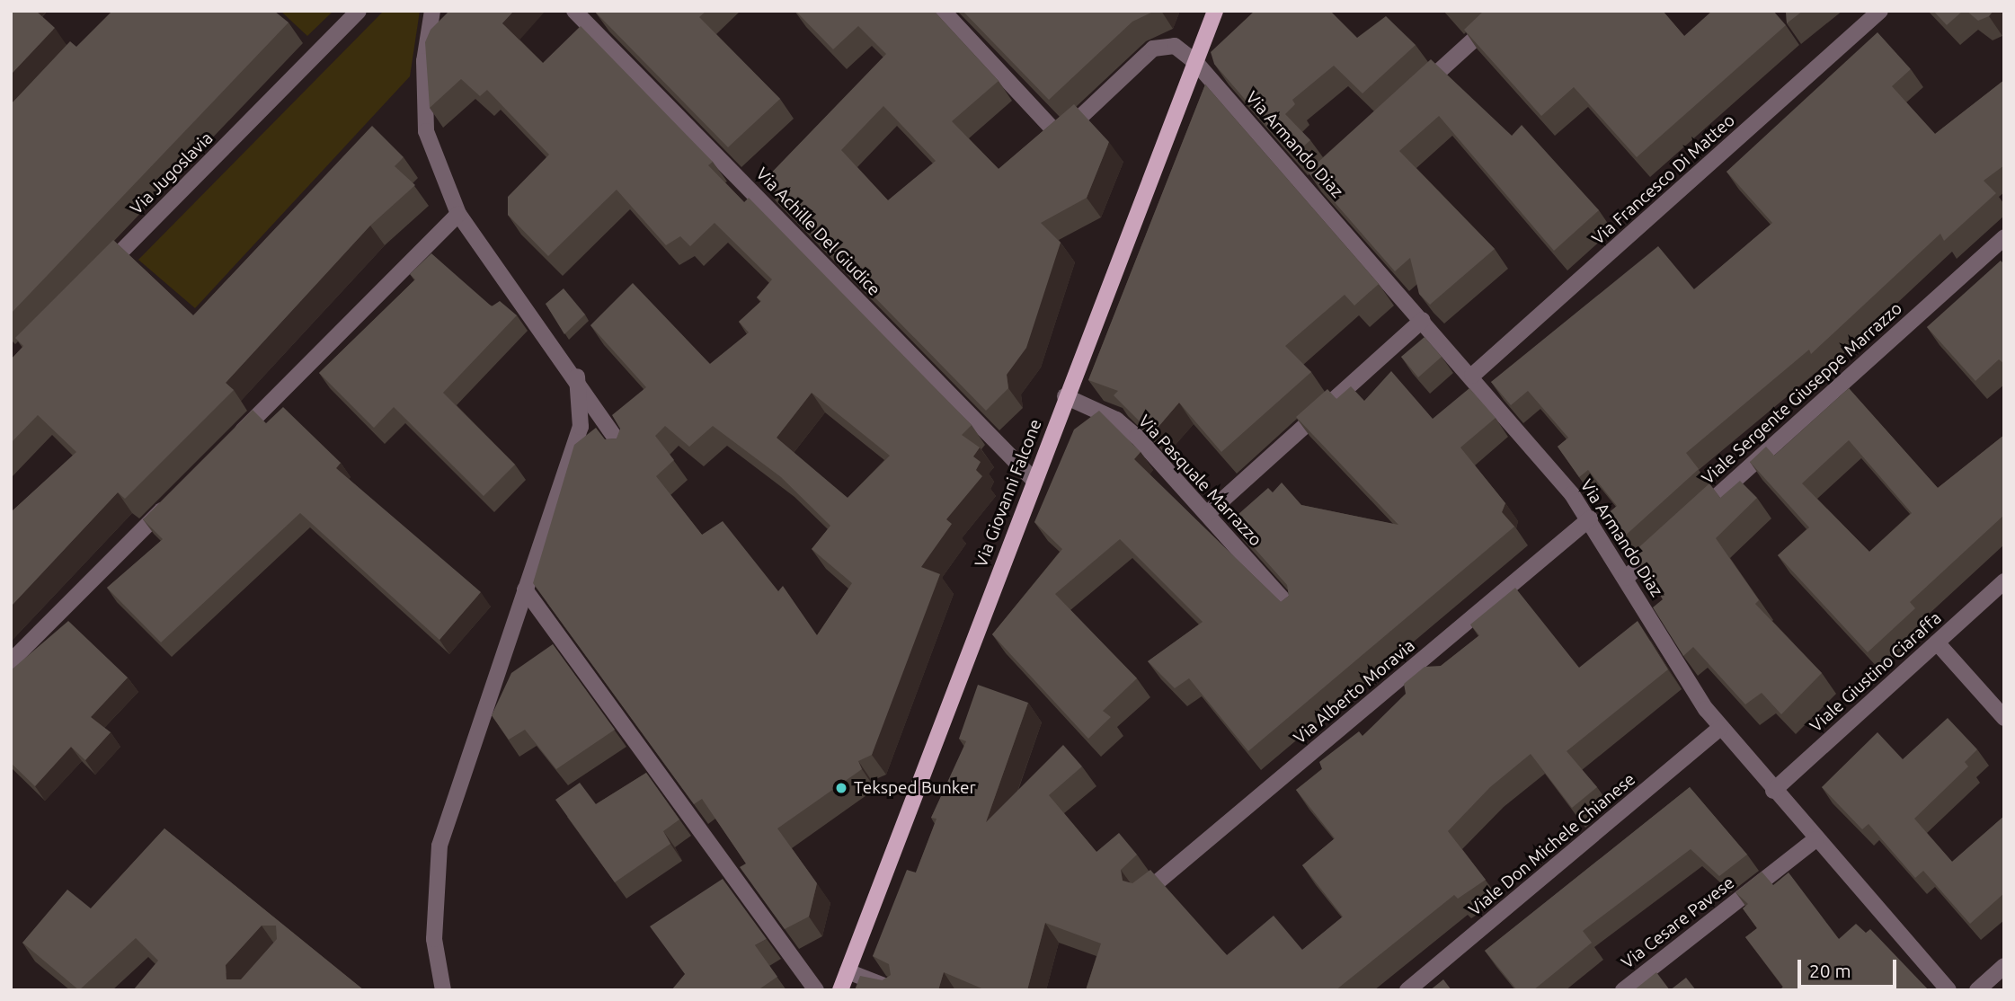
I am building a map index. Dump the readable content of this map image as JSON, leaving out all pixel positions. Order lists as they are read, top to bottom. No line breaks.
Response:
{"streets":{"main road":["Via Giovanni Falcone"],"street":["Via Armando Diaz","Via Jugoslavia","Via Francesco Di Matteo","Via Achille Del Giudice","Viale Sergente Giuseppe Marrazzo","Via Pasquale Marrazzo","Viale Giustino Ciaraffa","Via Alberto Moravia","Viale Don Michele Chianese","Via Cesare Pavese"]},"crossings":[["Via Armando Diaz","Via Francesco Di Matteo"],["Via Armando Diaz","Via Giovanni Falcone"],["Via Armando Diaz","Viale Giustino Ciaraffa"],["Via Armando Diaz","Via Alberto Moravia"],["Via Armando Diaz","Viale Don Michele Chianese"],["Via Armando Diaz","Via Cesare Pavese"],["Via Achille Del Giudice","Via Giovanni Falcone"],["Via Pasquale Marrazzo","Via Giovanni Falcone"]],"places":["Teksped Bunker"],"scale_bar":"20 m"}
